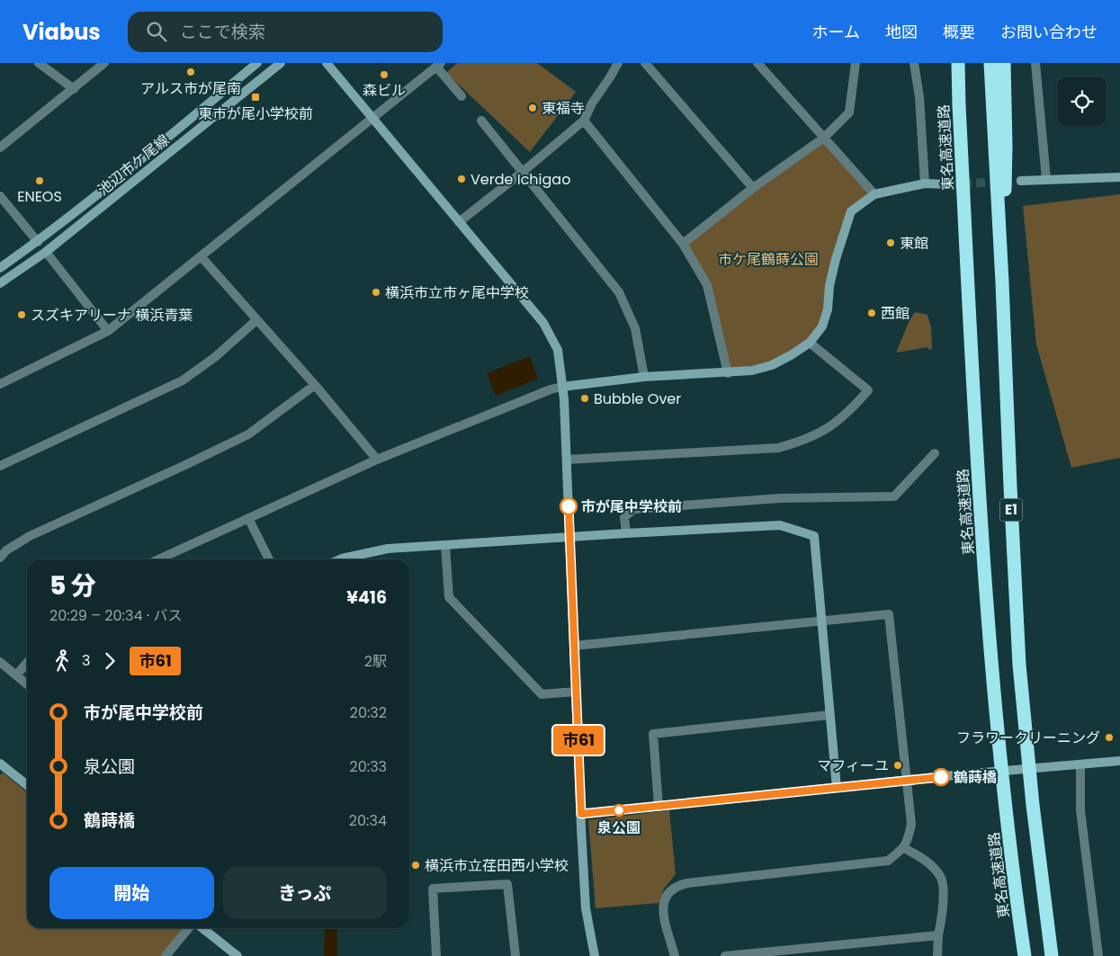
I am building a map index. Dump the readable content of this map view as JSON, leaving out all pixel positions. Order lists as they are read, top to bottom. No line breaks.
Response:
{"streets":{"highway":["東名高速道路","E1"],"street":["池辺市ケ尾線"]},"parks":["市ケ尾鶴蒔公園"],"places":{"other":["アルス市が尾南","森ビル","東福寺","Verde Ichigao","ENEOS","東館","横浜市立市ヶ尾中学校","西館","スズキアリーナ 横浜青葉","Bubble Over","市が尾中学校前","フラワークリーニング","マフィーユ","鶴蒔橋","泉公園","横浜市立荏田西小学校"],"transit":["東市が尾小学校前"]},"lines":["bus line 市61"],"page":{"header":"Viabus","search":"ここで検索","nav":["ホーム","地図","概要","お問い合わせ"],"on_map":"市61","heading":["5 分","20:29 – 20:34 · バス","¥416"],"legs":["3","市61","2駅"],"list":[{"name":"市が尾中学校前","value":"20:32"},{"name":"泉公園","value":"20:33"},{"name":"鶴蒔橋","value":"20:34"}],"buttons":["開始","きっぷ"]}}
